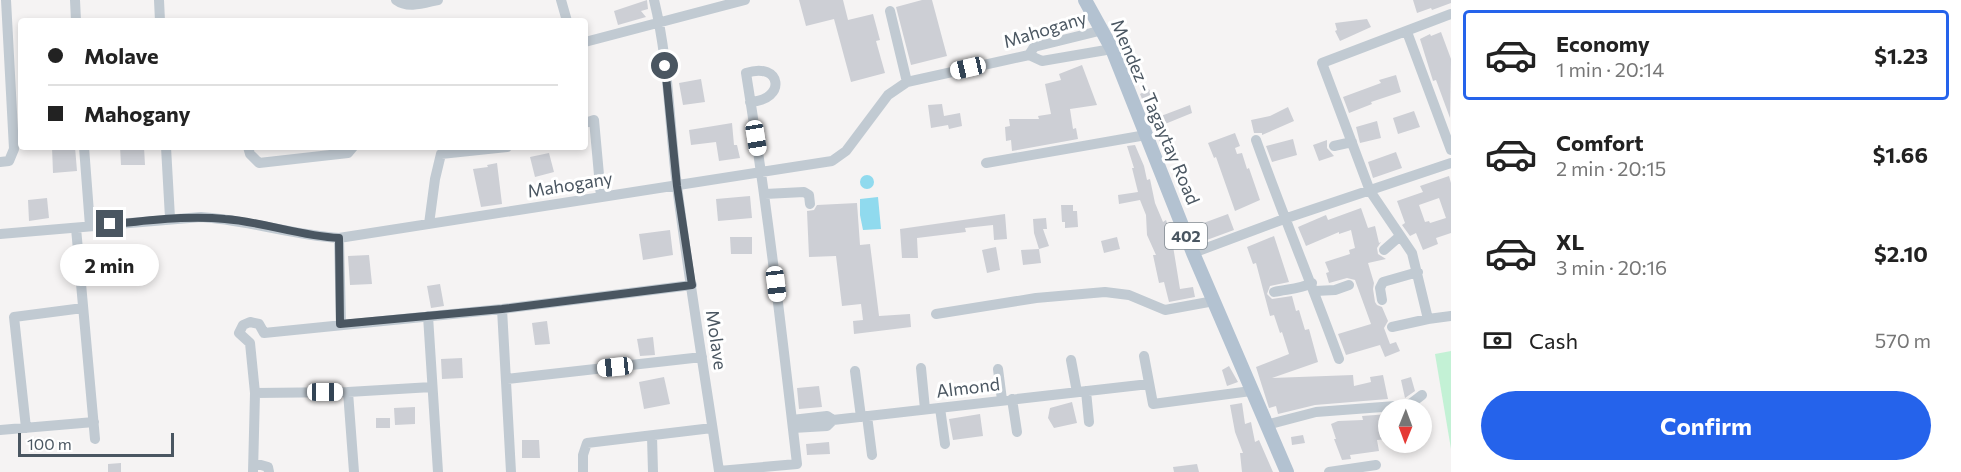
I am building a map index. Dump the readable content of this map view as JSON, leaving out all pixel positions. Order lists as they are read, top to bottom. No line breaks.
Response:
{"streets":{"main road":["Mendez - Tagaytay Road","402"],"street":["Mahogany","Molave","Almond"]},"crossings":[["Mahogany","Mendez - Tagaytay Road"],["Mahogany","Molave"]],"scale_bar":"100 m","north":"bottom","page":{"list":[{"name":"Economy","note":"1 min · 20:14","value":"$1.23"},{"name":"Comfort","note":"2 min · 20:15","value":"$1.66"},{"name":"XL","note":"3 min · 20:16","value":"$2.10"}],"banner":["Molave","Mahogany"],"bubble":"2 min","pay":["Cash","570 m"],"buttons":"Confirm","scale":"100 m"}}
